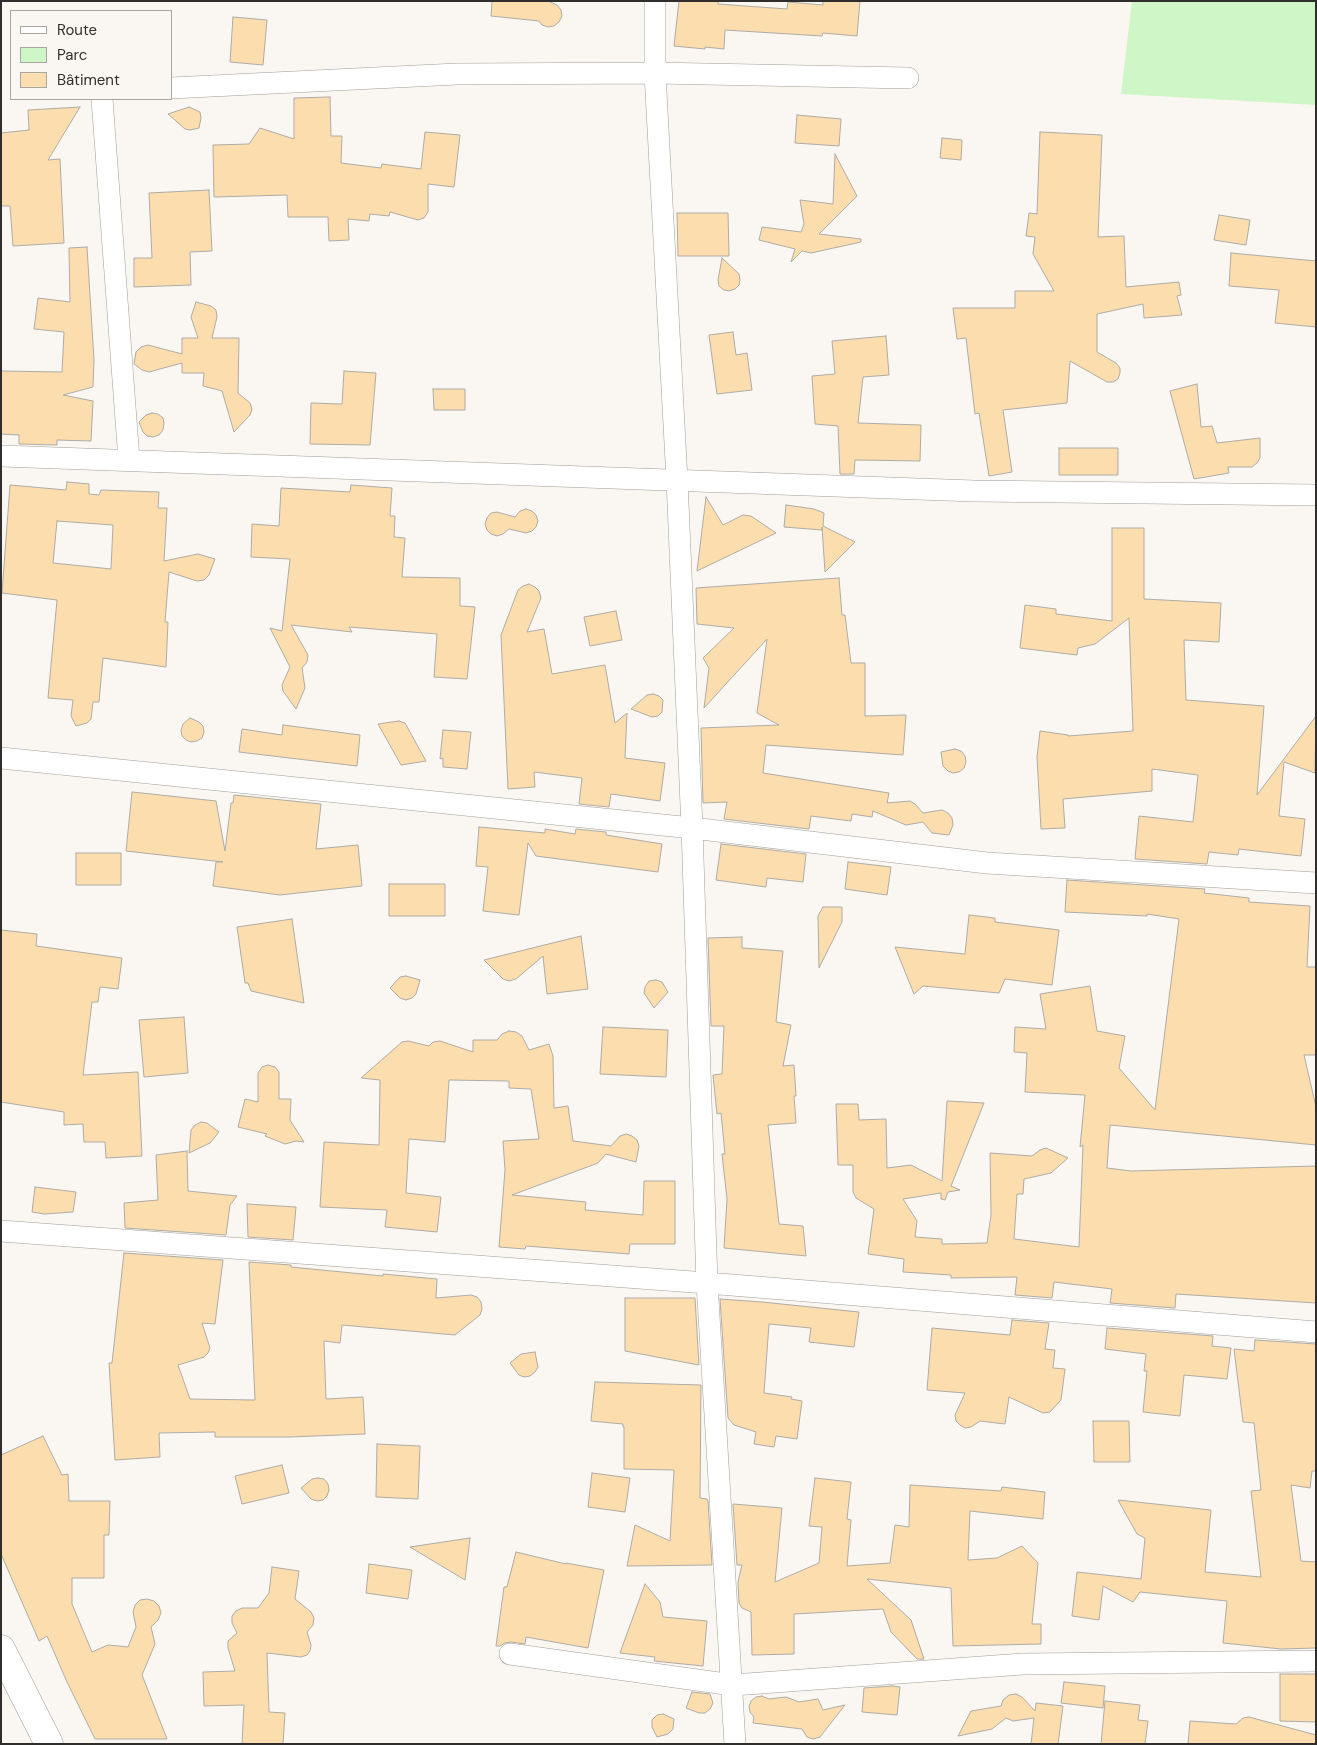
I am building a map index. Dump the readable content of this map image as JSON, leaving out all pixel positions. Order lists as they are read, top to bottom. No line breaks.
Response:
{"legend":["Route","Parc","Bâtiment"]}
